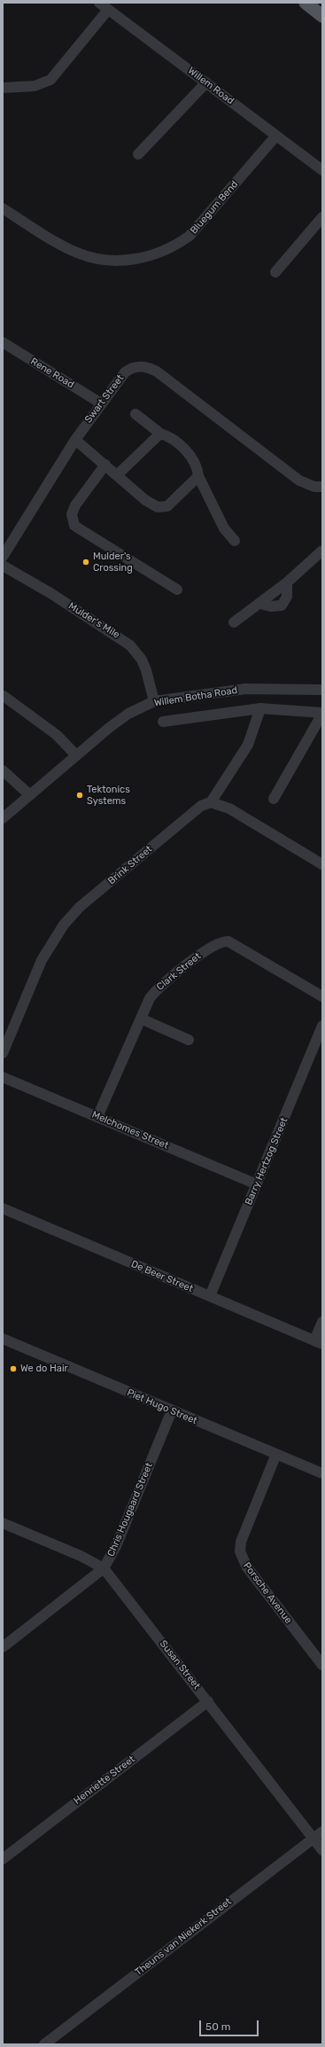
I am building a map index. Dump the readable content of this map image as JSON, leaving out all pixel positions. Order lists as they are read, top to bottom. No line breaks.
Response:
{"streets":{"street":["Willem Road","Bluegum Bend","Rene Road","Swart Street","Mulder's Mile","Willem Botha Road","Brink Street","Clark Street","Melchomes Street","Barry Hertzog Street","De Beer Street","Piet Hugo Street","Chris Hougaard Street","Porsche Avenue","Susan Street","Henriette Street","Theuns van Niekerk Street"]},"crossings":[["Willem Road","Bluegum Bend"],["Rene Road","Swart Street"],["Mulder's Mile","Willem Botha Road"],["Clark Street","Melchomes Street"],["Melchomes Street","Barry Hertzog Street"],["Barry Hertzog Street","De Beer Street"],["Piet Hugo Street","Chris Hougaard Street"],["Piet Hugo Street","Porsche Avenue"],["Chris Hougaard Street","Susan Street"],["Susan Street","Henriette Street"],["Susan Street","Theuns van Niekerk Street"]],"places":["Mulder's Crossing","Tektonics Systems","We do Hair"],"scale_bar":"50 m"}
